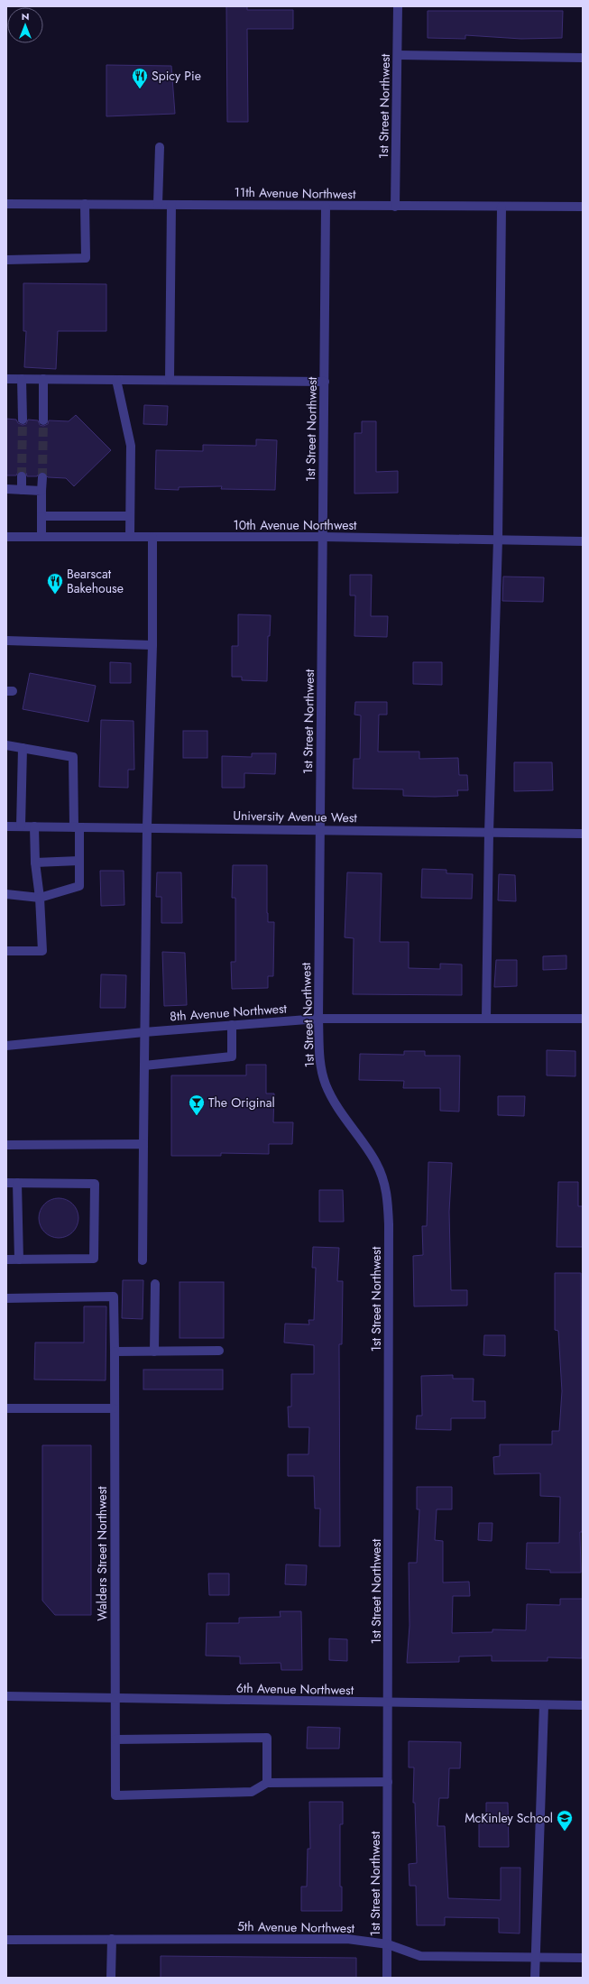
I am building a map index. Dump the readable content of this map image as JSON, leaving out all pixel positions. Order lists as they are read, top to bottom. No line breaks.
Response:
{"streets":{"street":["1st Street Northwest","11th Avenue Northwest","10th Avenue Northwest","University Avenue West","8th Avenue Northwest","Walders Street Northwest","6th Avenue Northwest","5th Avenue Northwest"]},"crossings":[["1st Street Northwest","11th Avenue Northwest"],["1st Street Northwest","10th Avenue Northwest"],["1st Street Northwest","University Avenue West"],["1st Street Northwest","8th Avenue Northwest"],["1st Street Northwest","6th Avenue Northwest"],["1st Street Northwest","5th Avenue Northwest"],["Walders Street Northwest","6th Avenue Northwest"]],"places":{"restaurant":["Spicy Pie","Bearscat Bakehouse"],"bar":["The Original"],"school or university":["McKinley School"]},"north":"top"}
